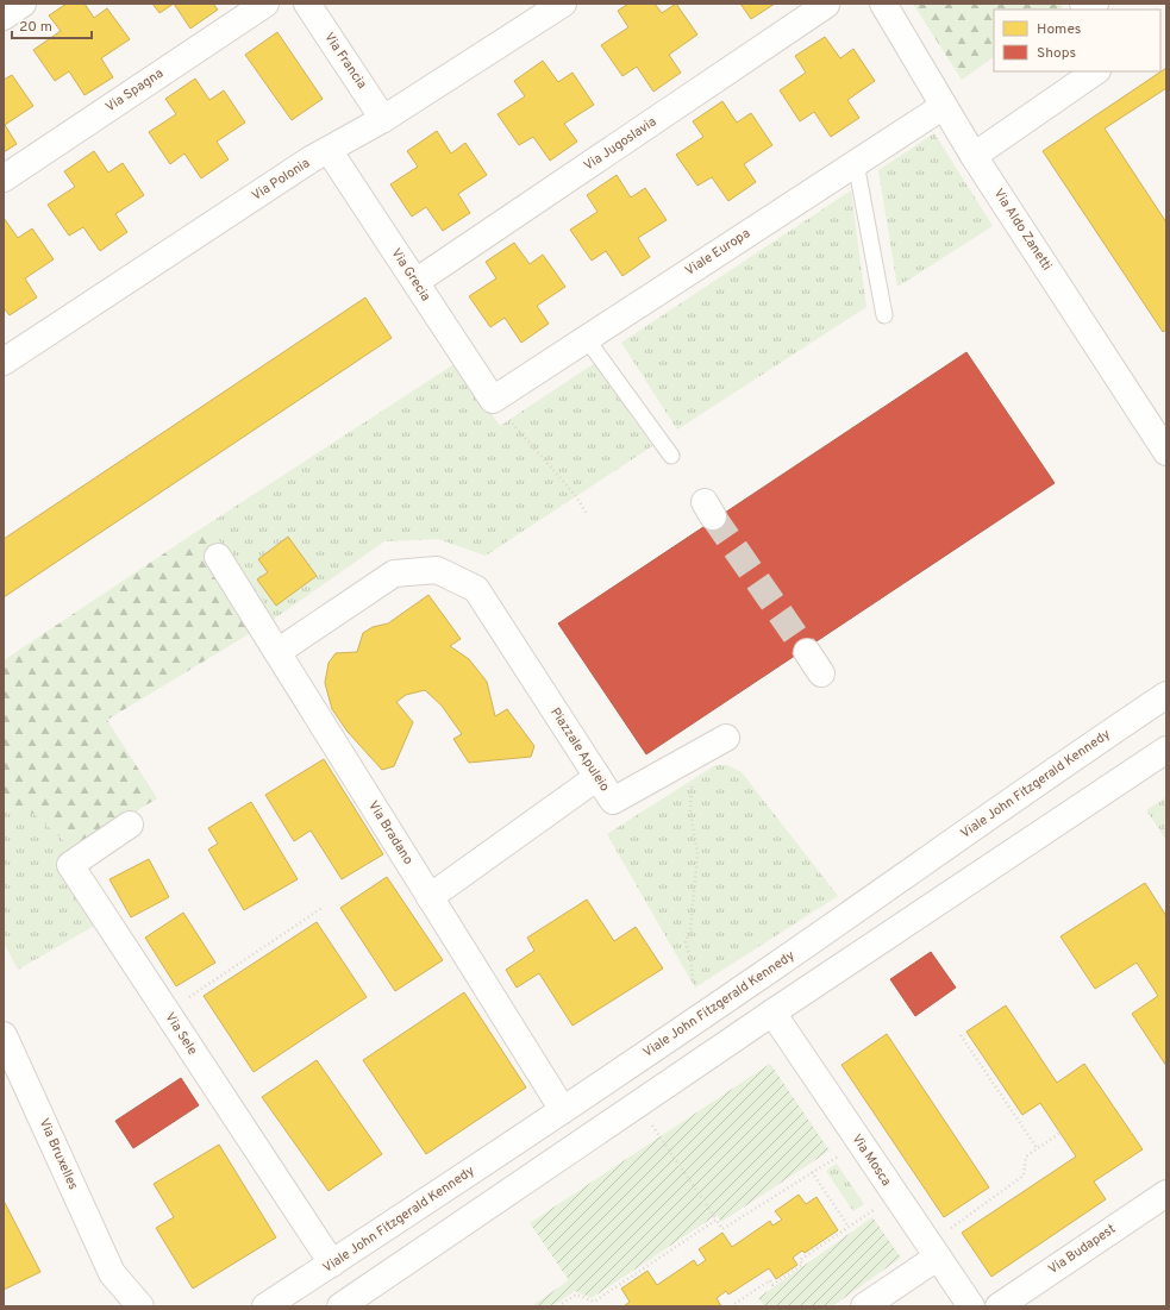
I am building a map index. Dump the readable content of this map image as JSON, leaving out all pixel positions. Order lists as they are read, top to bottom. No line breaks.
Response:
{"streets":{"street":["Via Francia","Via Spagna","Via Jugoslavia","Via Polonia","Via Aldo Zanetti","Viale Europa","Via Grecia","Piazzale Apuleio","Viale John Fitzgerald Kennedy","Via Bradano","Via Sele","Via Bruxelles","Via Mosca","Via Budapest"]},"crossings":[["Via Francia","Via Polonia"],["Via Jugoslavia","Via Grecia"],["Via Polonia","Via Grecia"],["Via Aldo Zanetti","Viale Europa"],["Viale Europa","Via Grecia"],["Piazzale Apuleio","Via Bradano"],["Viale John Fitzgerald Kennedy","Via Bradano"],["Viale John Fitzgerald Kennedy","Via Sele"]],"legend":["Homes","Shops"],"scale_bar":"20 m"}
